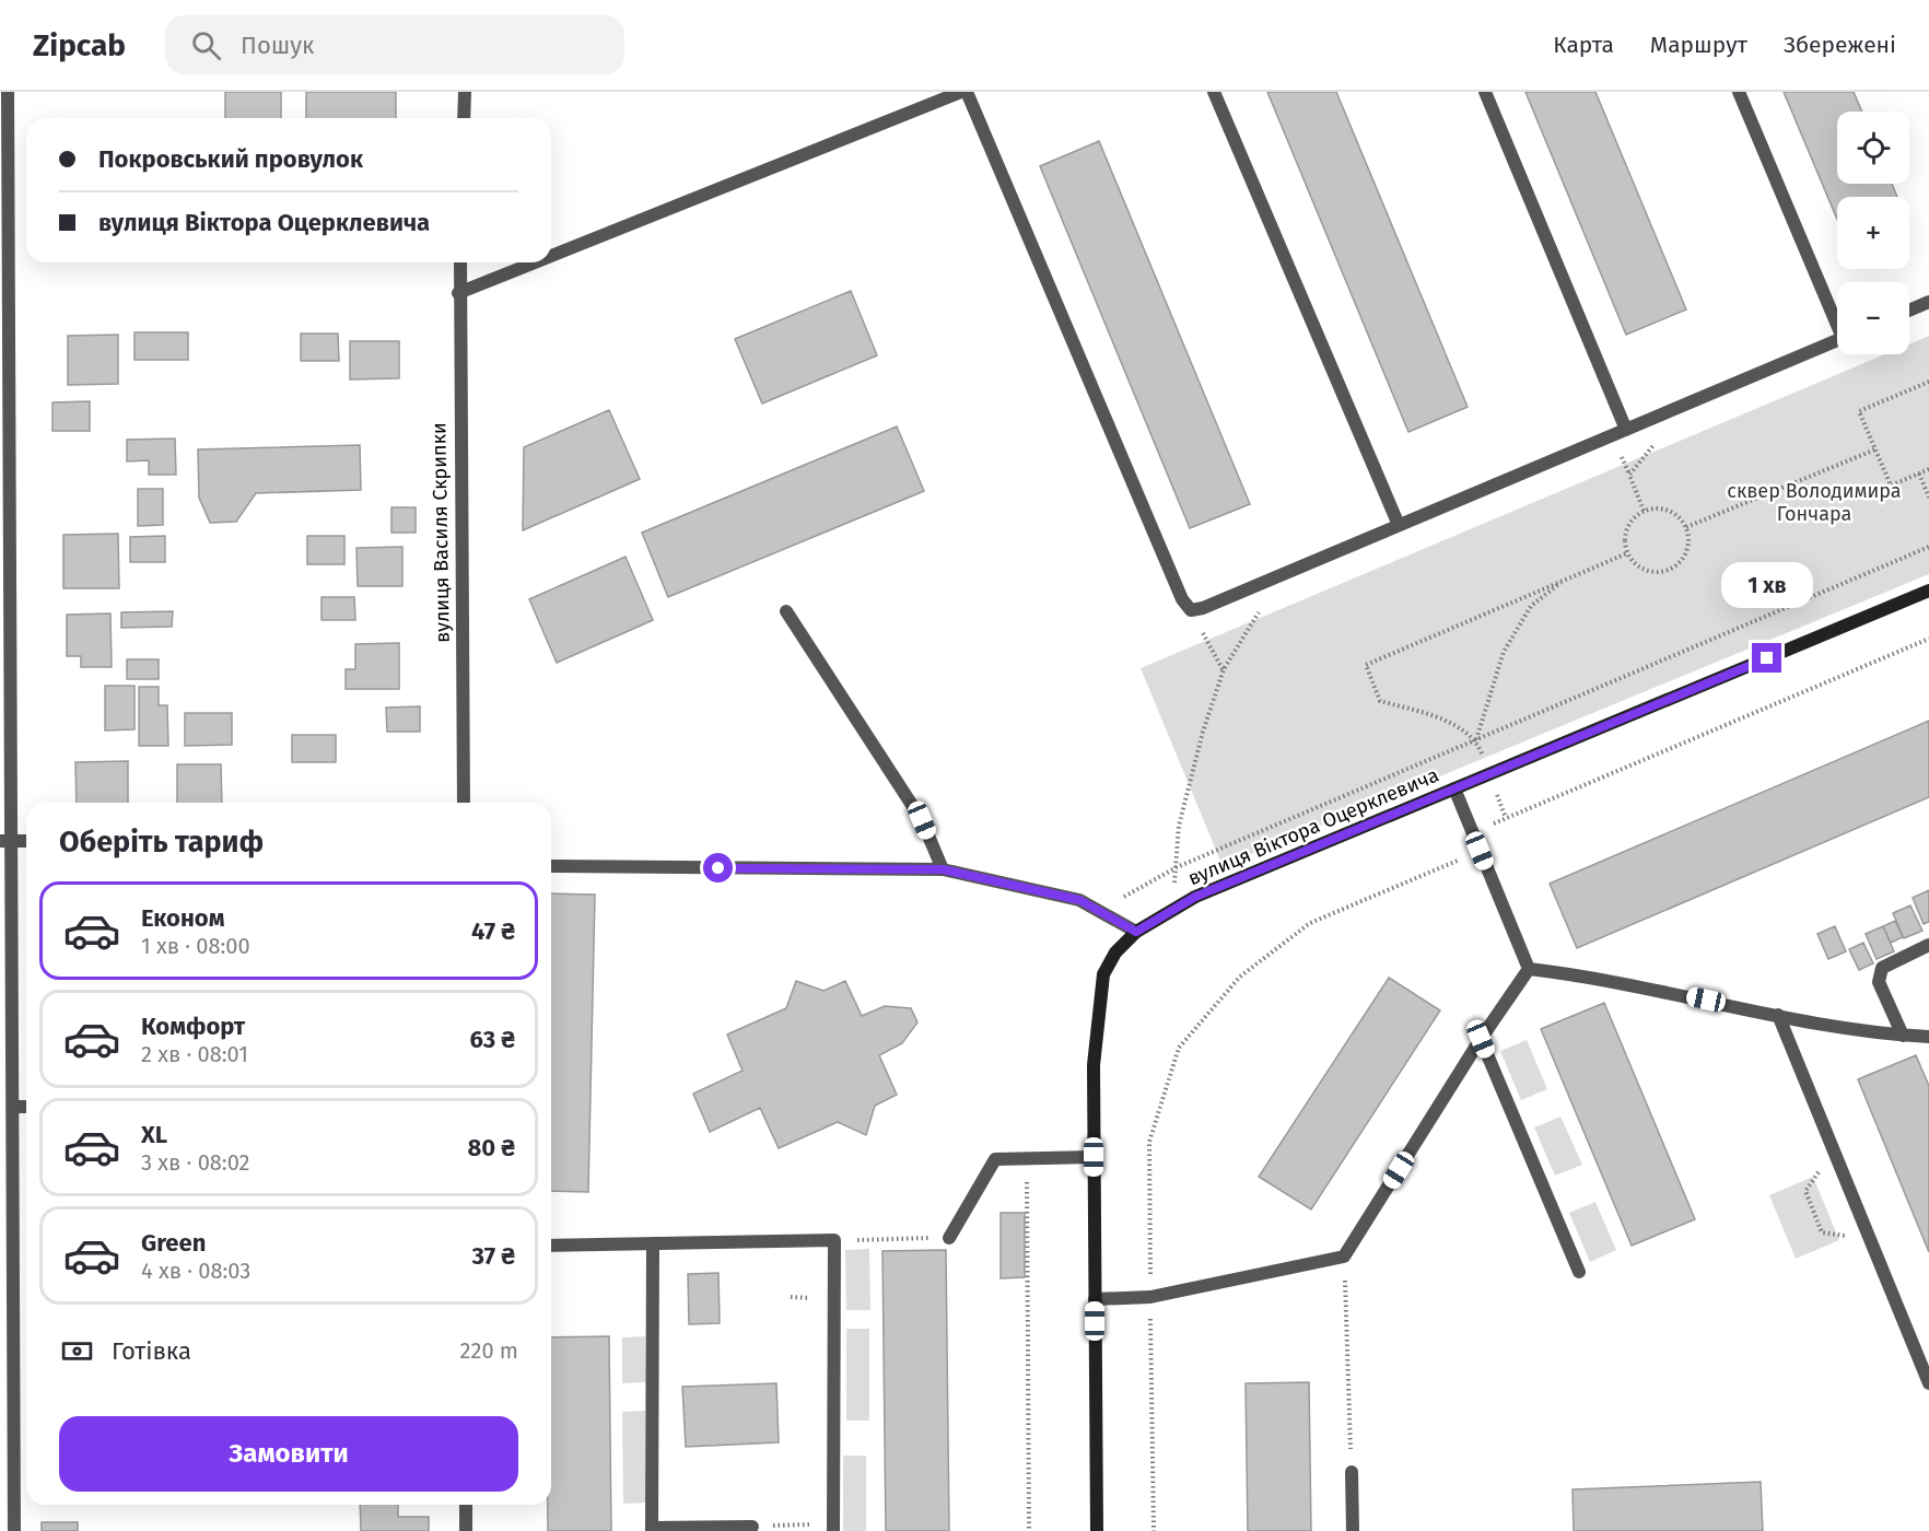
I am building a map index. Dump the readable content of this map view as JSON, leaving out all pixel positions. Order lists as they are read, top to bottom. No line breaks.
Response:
{"streets":{"street":["вулиця Василя Скрипки","вулиця Віктора Оцерклевича"]},"parks":["сквер Володимира Гончара"],"page":{"header":"Zipcab","search":"Пошук","nav":["Карта","Маршрут","Збережені"],"map_buttons":["+","−"],"banner":["Покровський провулок","вулиця Віктора Оцерклевича"],"bubble":"1 хв","heading":"Оберіть тариф","list":[{"name":"Економ","note":"1 хв · 08:00","value":"47 ₴"},{"name":"Комфорт","note":"2 хв · 08:01","value":"63 ₴"},{"name":"XL","note":"3 хв · 08:02","value":"80 ₴"},{"name":"Green","note":"4 хв · 08:03","value":"37 ₴"}],"pay":["Готівка","220 m"],"buttons":"Замовити"}}
